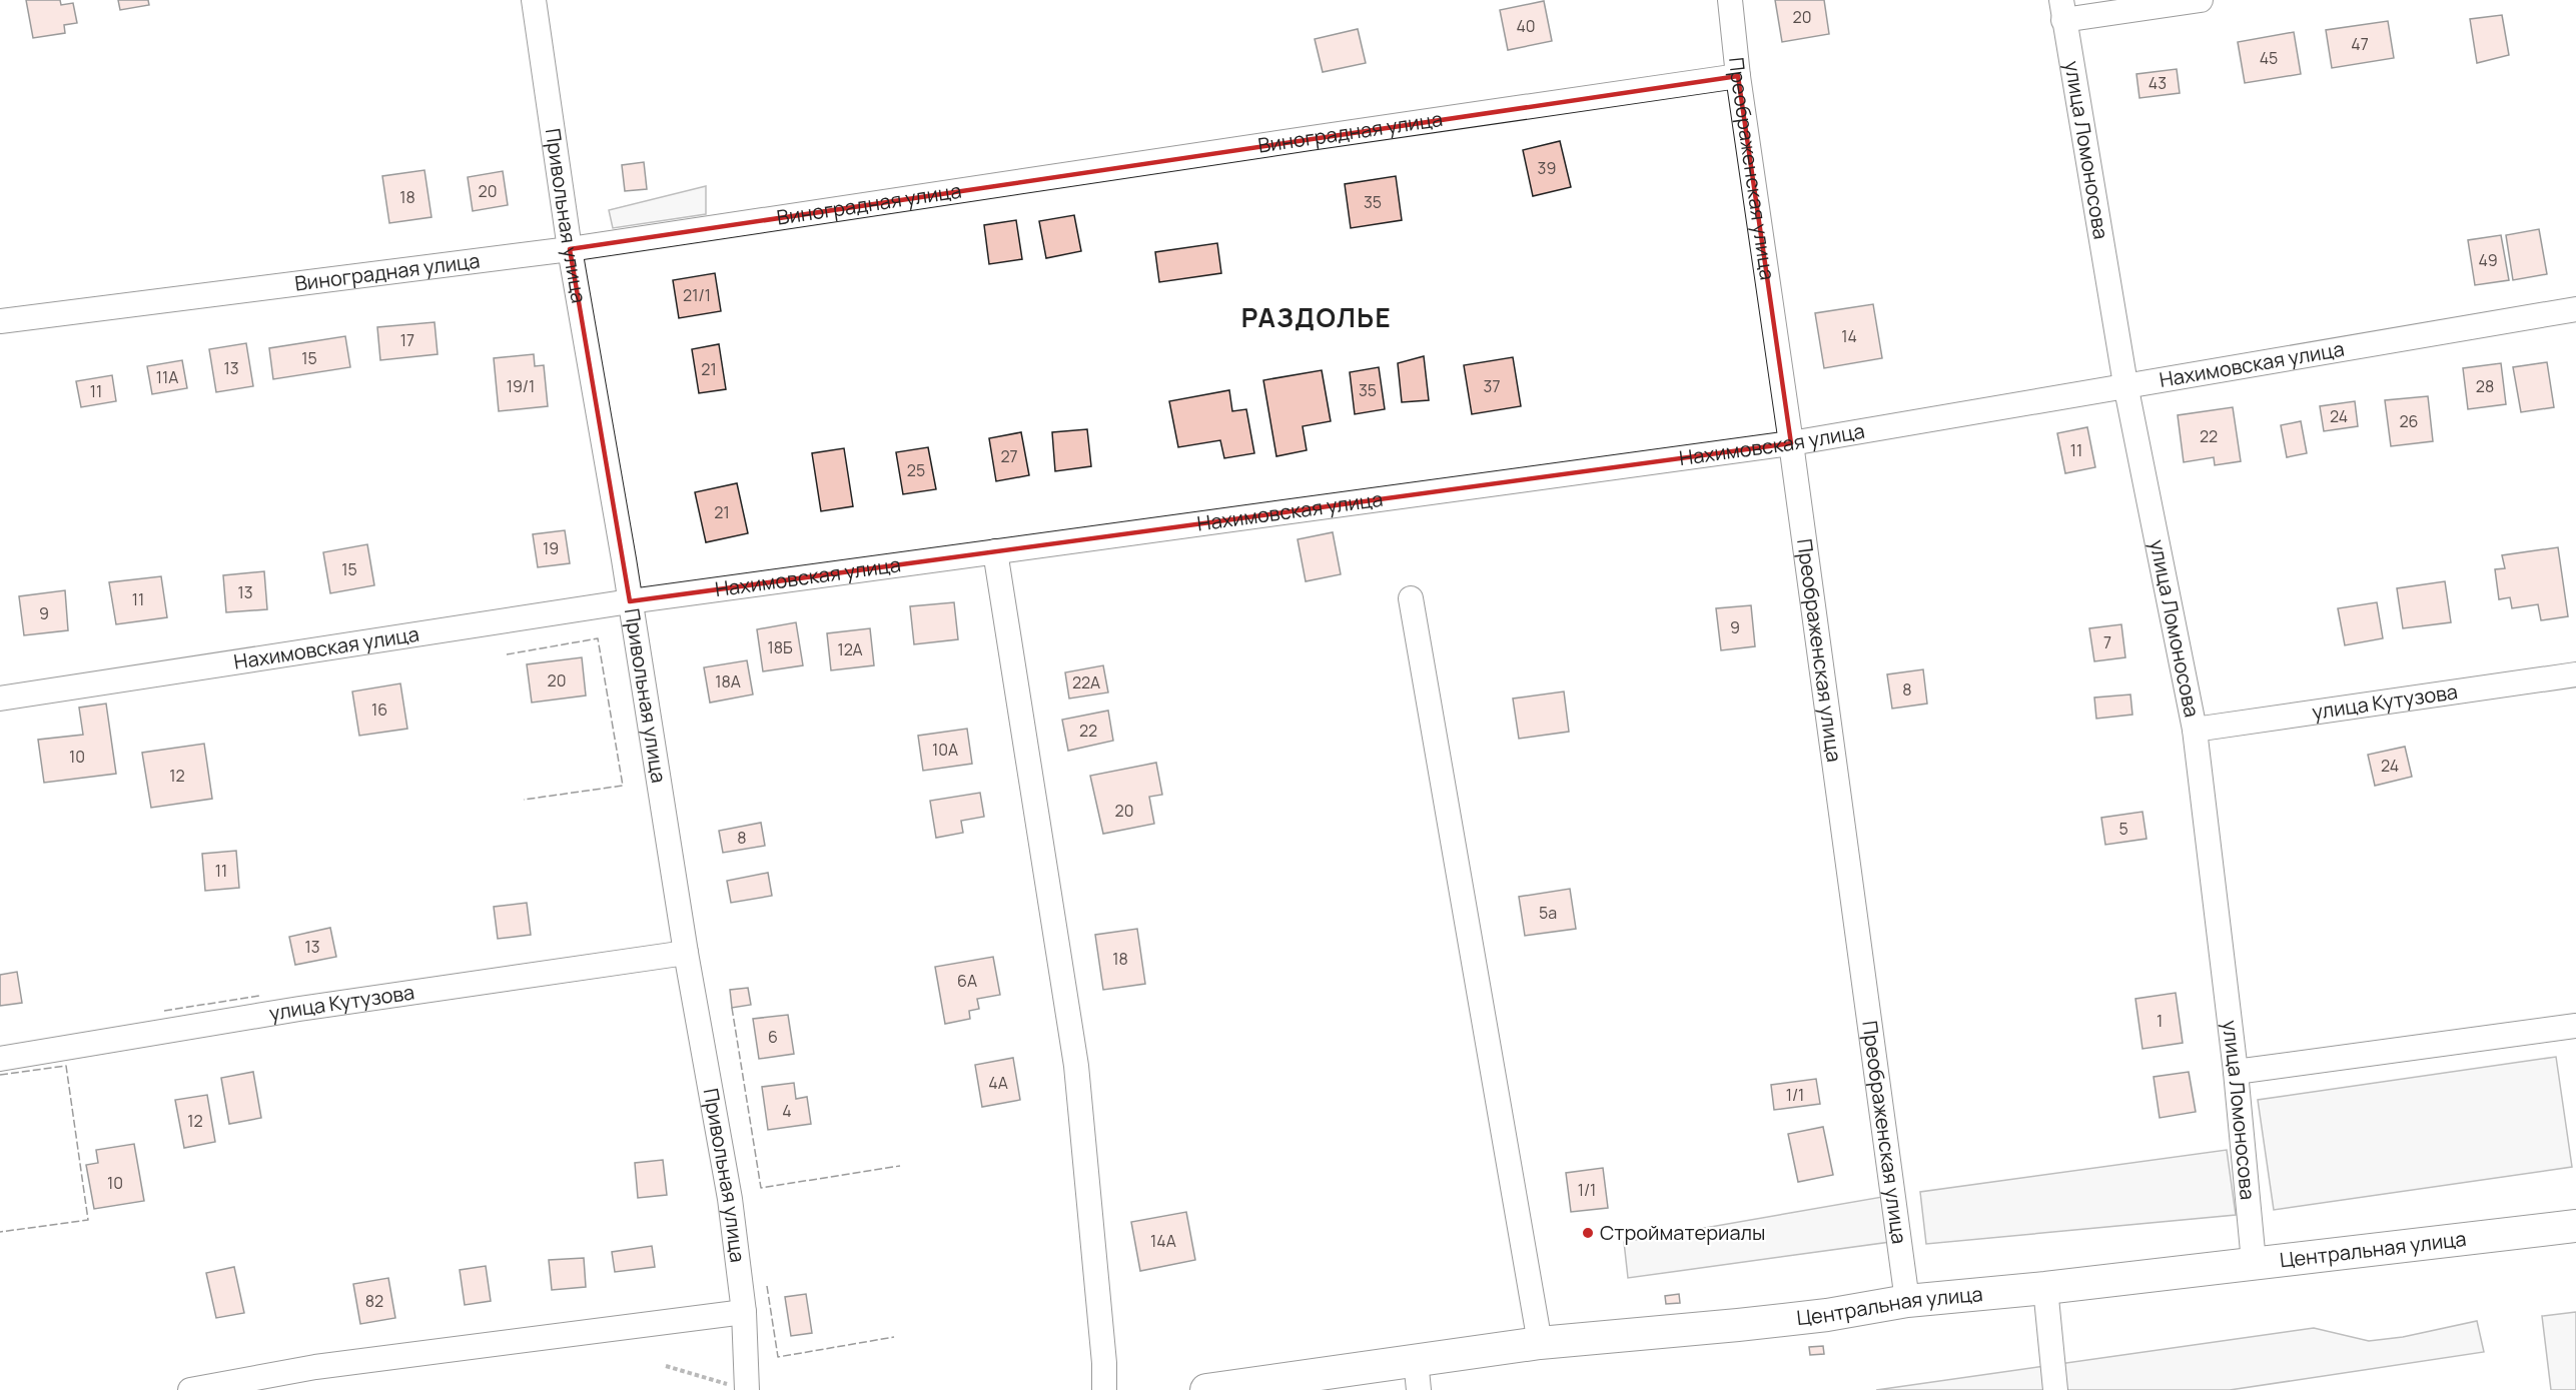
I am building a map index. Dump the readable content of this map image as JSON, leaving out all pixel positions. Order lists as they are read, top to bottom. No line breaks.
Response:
{"streets":{"main road":["Центральная улица"],"street":["Виноградная улица","улица Ломоносова","Преображенская улица","Привольная улица","Нахимовская улица","улица Кутузова"]},"crossings":[["Виноградная улица","Преображенская улица"],["Виноградная улица","Привольная улица"],["улица Ломоносова","Нахимовская улица"],["улица Ломоносова","улица Кутузова"],["улица Ломоносова","Центральная улица"],["Преображенская улица","Нахимовская улица"],["Преображенская улица","Центральная улица"],["Привольная улица","Нахимовская улица"],["Привольная улица","улица Кутузова"]],"districts":["РАЗДОЛЬЕ"],"places":["Стройматериалы"],"house_numbers":["20","40","47","45","43","39","20","18","35","49","21/1","14","17","15","13","21","11А","19/1","37","28","35","11","24","26","22","11","27","25","21","19","15","13","11","9","9","7","18Б","12А","20","18А","22А","8","16","22","10А","10","24","12","20","5","8","11","5а","13","18","6А","1","6","4А","1/1","4","12","10","1/1","14А","82"]}
